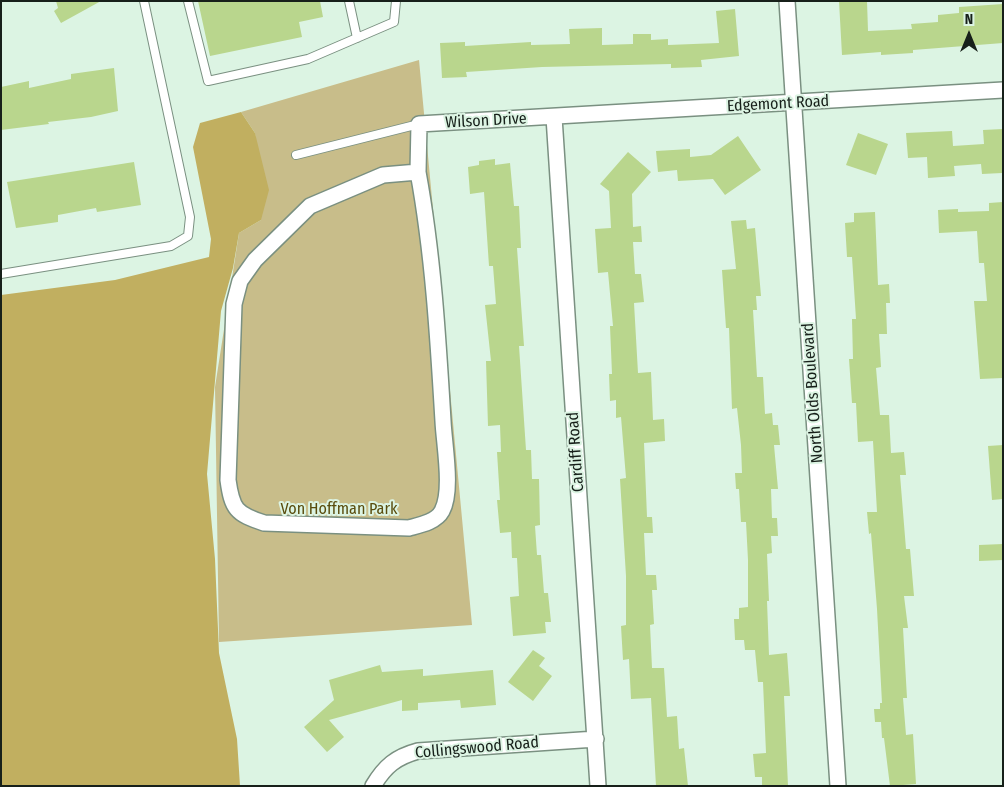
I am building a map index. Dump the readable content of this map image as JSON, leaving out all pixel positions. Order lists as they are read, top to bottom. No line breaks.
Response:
{"streets":{"street":["Edgemont Road","Wilson Drive","North Olds Boulevard","Cardiff Road","Collingswood Road"]},"crossings":[["Edgemont Road","Wilson Drive"],["Edgemont Road","North Olds Boulevard"],["Edgemont Road","Cardiff Road"],["Wilson Drive","Cardiff Road"],["Cardiff Road","Collingswood Road"]],"parks":["Von Hoffman Park"],"north":"top"}
